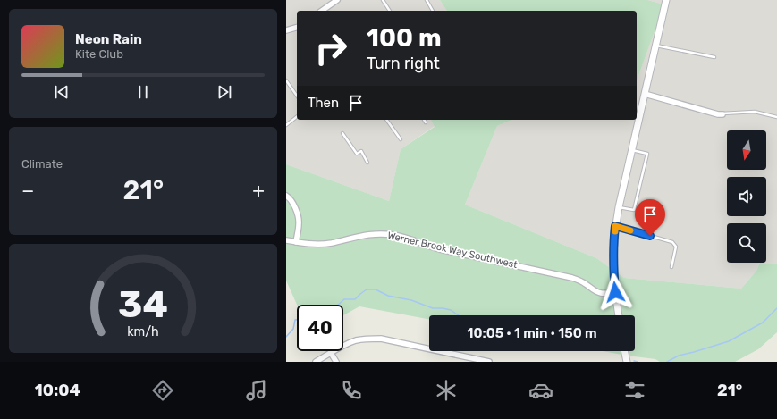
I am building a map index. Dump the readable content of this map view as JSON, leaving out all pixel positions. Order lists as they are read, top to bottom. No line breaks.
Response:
{"streets":{"street":["Werner Brook Way Southwest"]},"north":"bottom","page":{"turn":["100 m","Turn right"],"song":["Neon Rain","Kite Club"],"then":"Then","tile":"Climate","heat":["−","21°","+"],"limit":"40","trip":"10:05 · 1 min · 150 m","tabs":["10:04","21°"],"gauge":["34","km/h"]}}
